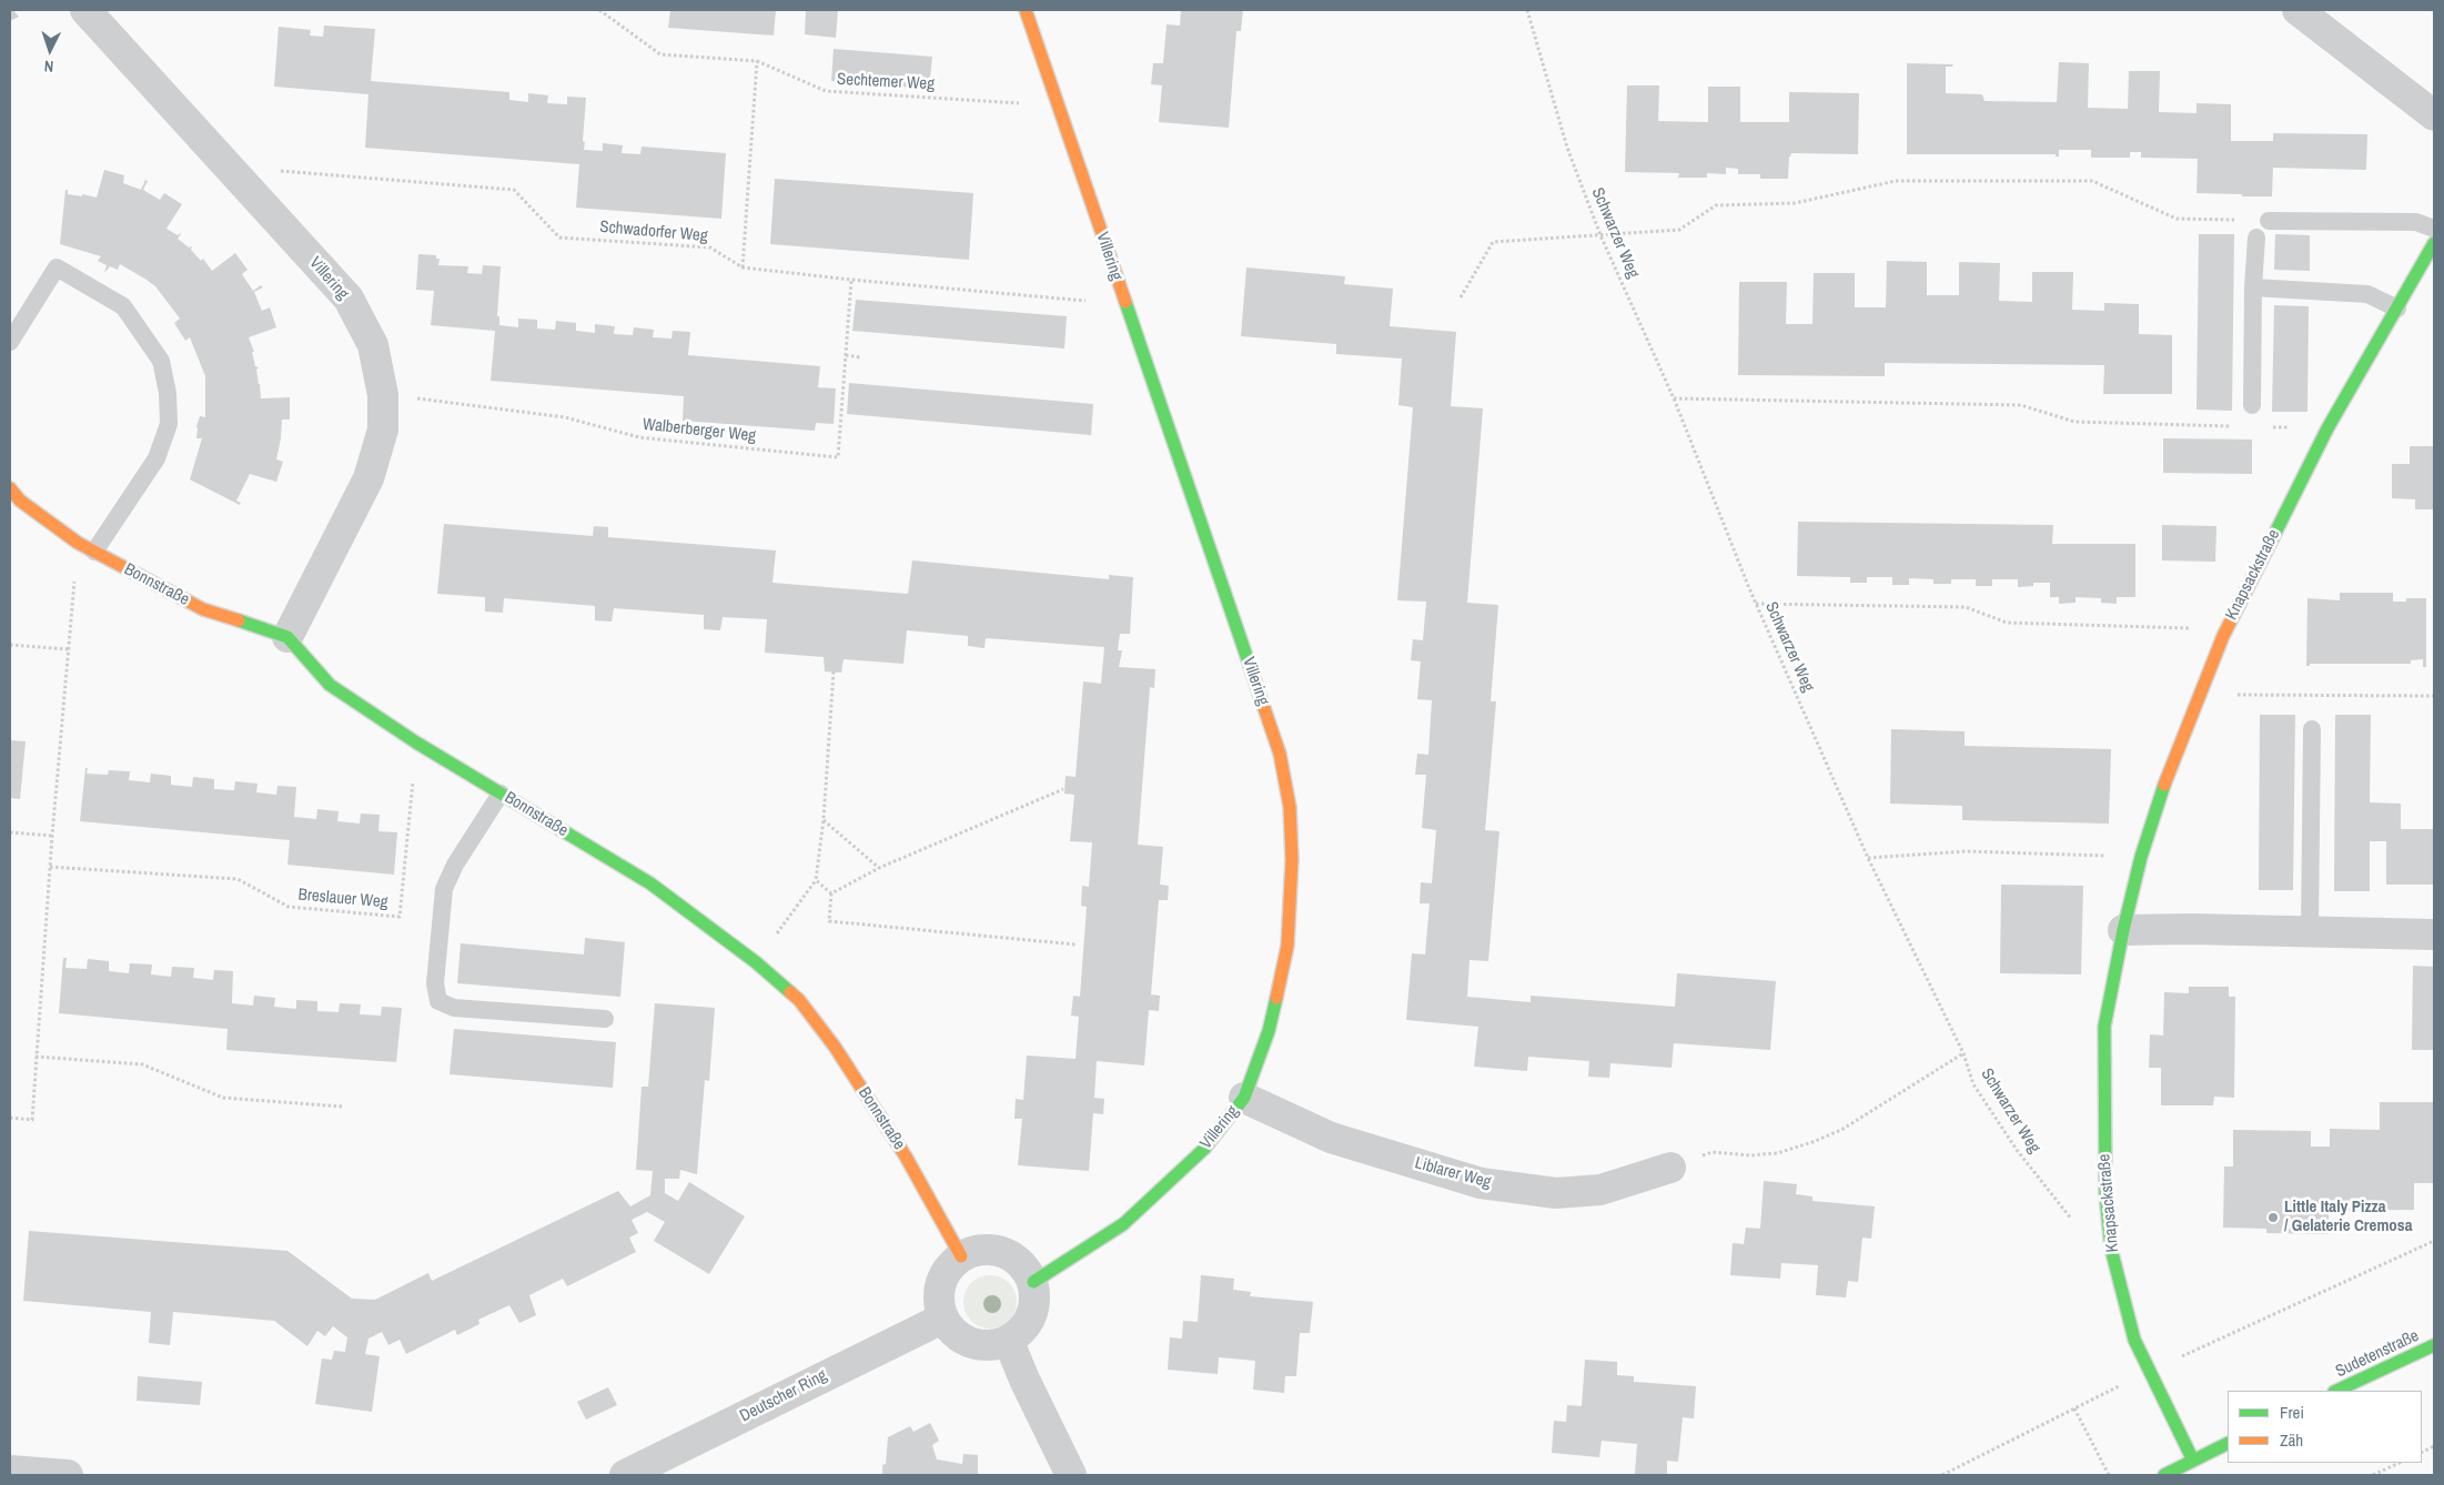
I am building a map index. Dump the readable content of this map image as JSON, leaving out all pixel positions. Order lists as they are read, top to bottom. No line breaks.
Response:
{"streets":{"street":["Villering","Knapsackstraße","Bonnstraße","Liblarer Weg","Sudetenstraße","Deutscher Ring"],"path":["Sechtemer Weg","Schwadorfer Weg","Schwarzer Weg","Walberberger Weg","Breslauer Weg"]},"crossings":[["Sechtemer Weg","Villering"],["Schwadorfer Weg","Villering"],["Schwadorfer Weg","Walberberger Weg"],["Schwarzer Weg","Knapsackstraße"],["Villering","Walberberger Weg"],["Villering","Bonnstraße"],["Villering","Liblarer Weg"],["Villering","Deutscher Ring"],["Bonnstraße","Breslauer Weg"],["Bonnstraße","Deutscher Ring"]],"places":["Little Italy Pizza / Gelaterie Cremosa"],"legend":["Frei","Zäh"],"north":"bottom"}
